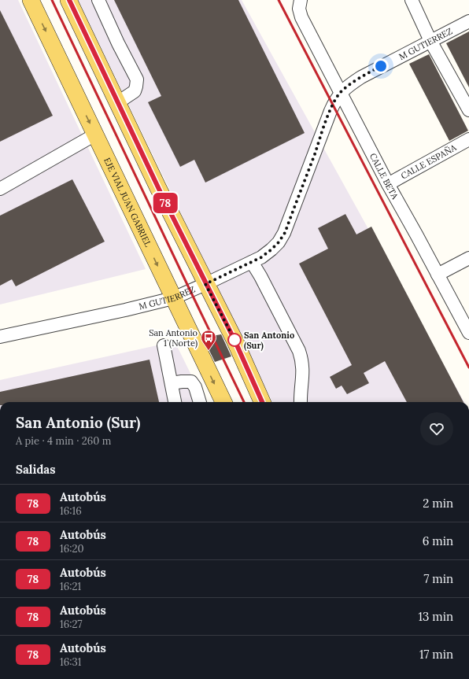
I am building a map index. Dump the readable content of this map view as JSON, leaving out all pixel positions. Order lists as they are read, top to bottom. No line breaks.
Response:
{"streets":{"main road":["EJE VIAL JUAN GABRIEL"],"street":["M GUTIERREZ","CALLE ESPAÑA","CALLE BETA"]},"crossings":[["M GUTIERREZ","CALLE BETA"],["M GUTIERREZ","EJE VIAL JUAN GABRIEL"],["CALLE ESPAÑA","CALLE BETA"]],"places":{"other":["San Antonio (Sur)"],"bus stop":["San Antonio 1 (Norte)"]},"lines":["bus line 78"],"page":{"on_map":"78","heading":[["San Antonio (Sur)","A pie · 4 min · 260 m"],"Salidas"],"list":[{"mark":"78","name":"Autobús","note":"16:16","value":"2 min"},{"mark":"78","name":"Autobús","note":"16:20","value":"6 min"},{"mark":"78","name":"Autobús","note":"16:21","value":"7 min"},{"mark":"78","name":"Autobús","note":"16:27","value":"13 min"},{"mark":"78","name":"Autobús","note":"16:31","value":"17 min"}]}}
